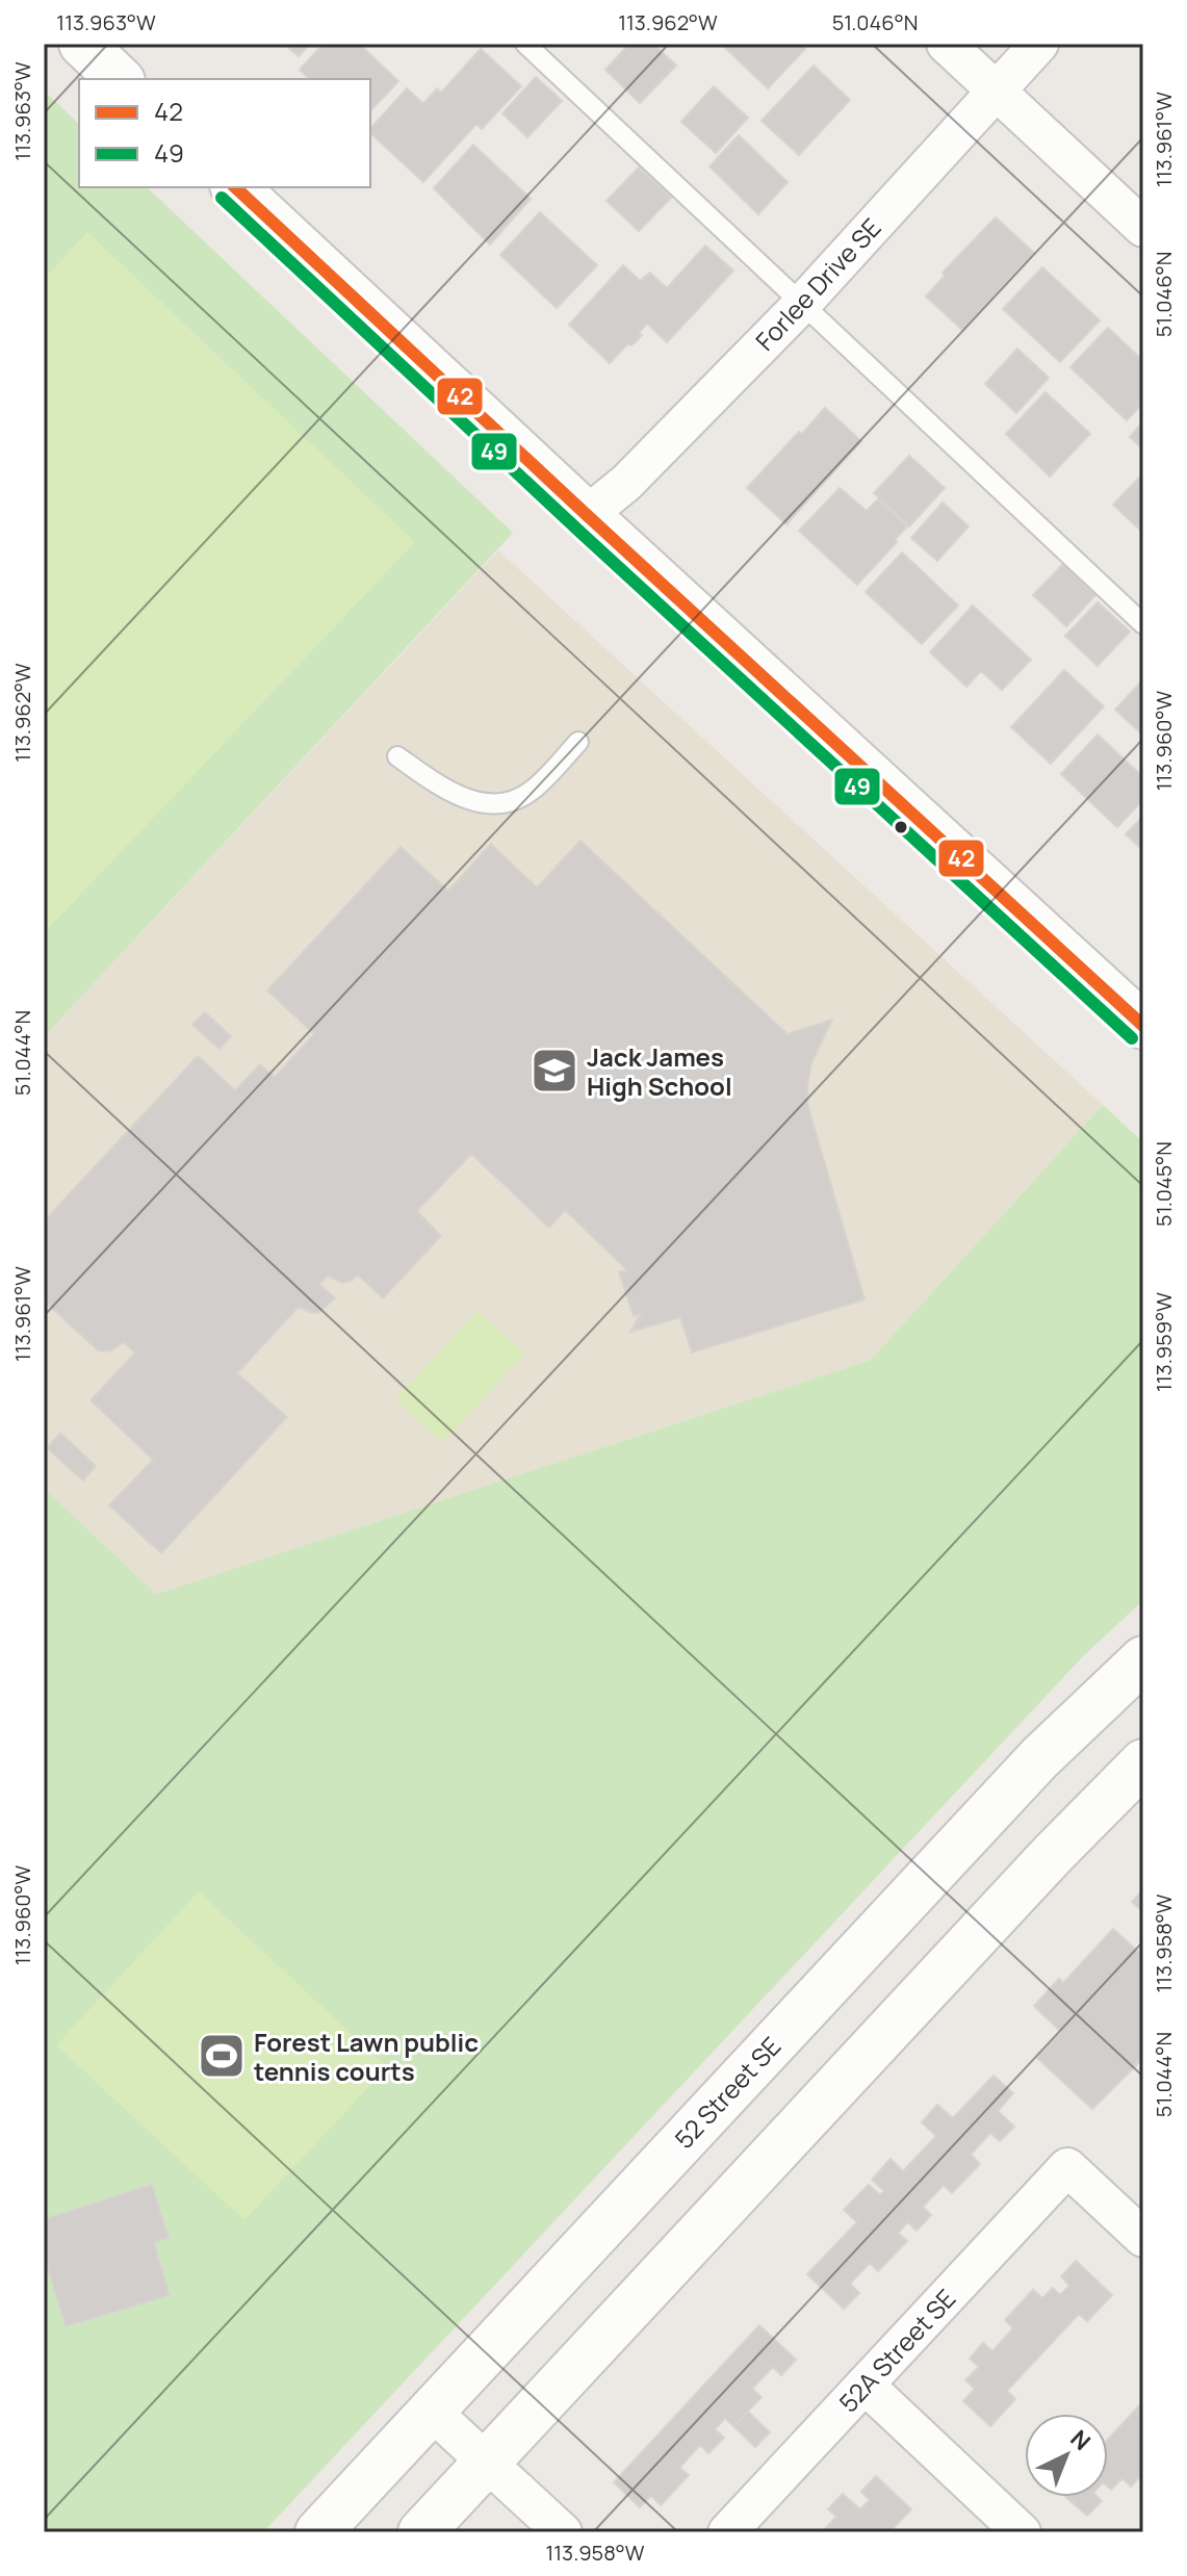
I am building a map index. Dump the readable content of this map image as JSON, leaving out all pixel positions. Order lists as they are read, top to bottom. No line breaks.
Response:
{"streets":{"main road":["52 Street SE"],"street":["Forlee Drive SE","52A Street SE"]},"places":{"school or university":["Jack James High School"],"sports":["Forest Lawn public tennis courts"]},"lines":["transit line 42","transit line 49"],"legend":["42","49"],"north":"top right","coordinates":["113.963°W","113.962°W","51.046°N","113.961°W","113.960°W","51.044°N","51.045°N","113.959°W","113.958°W"]}
